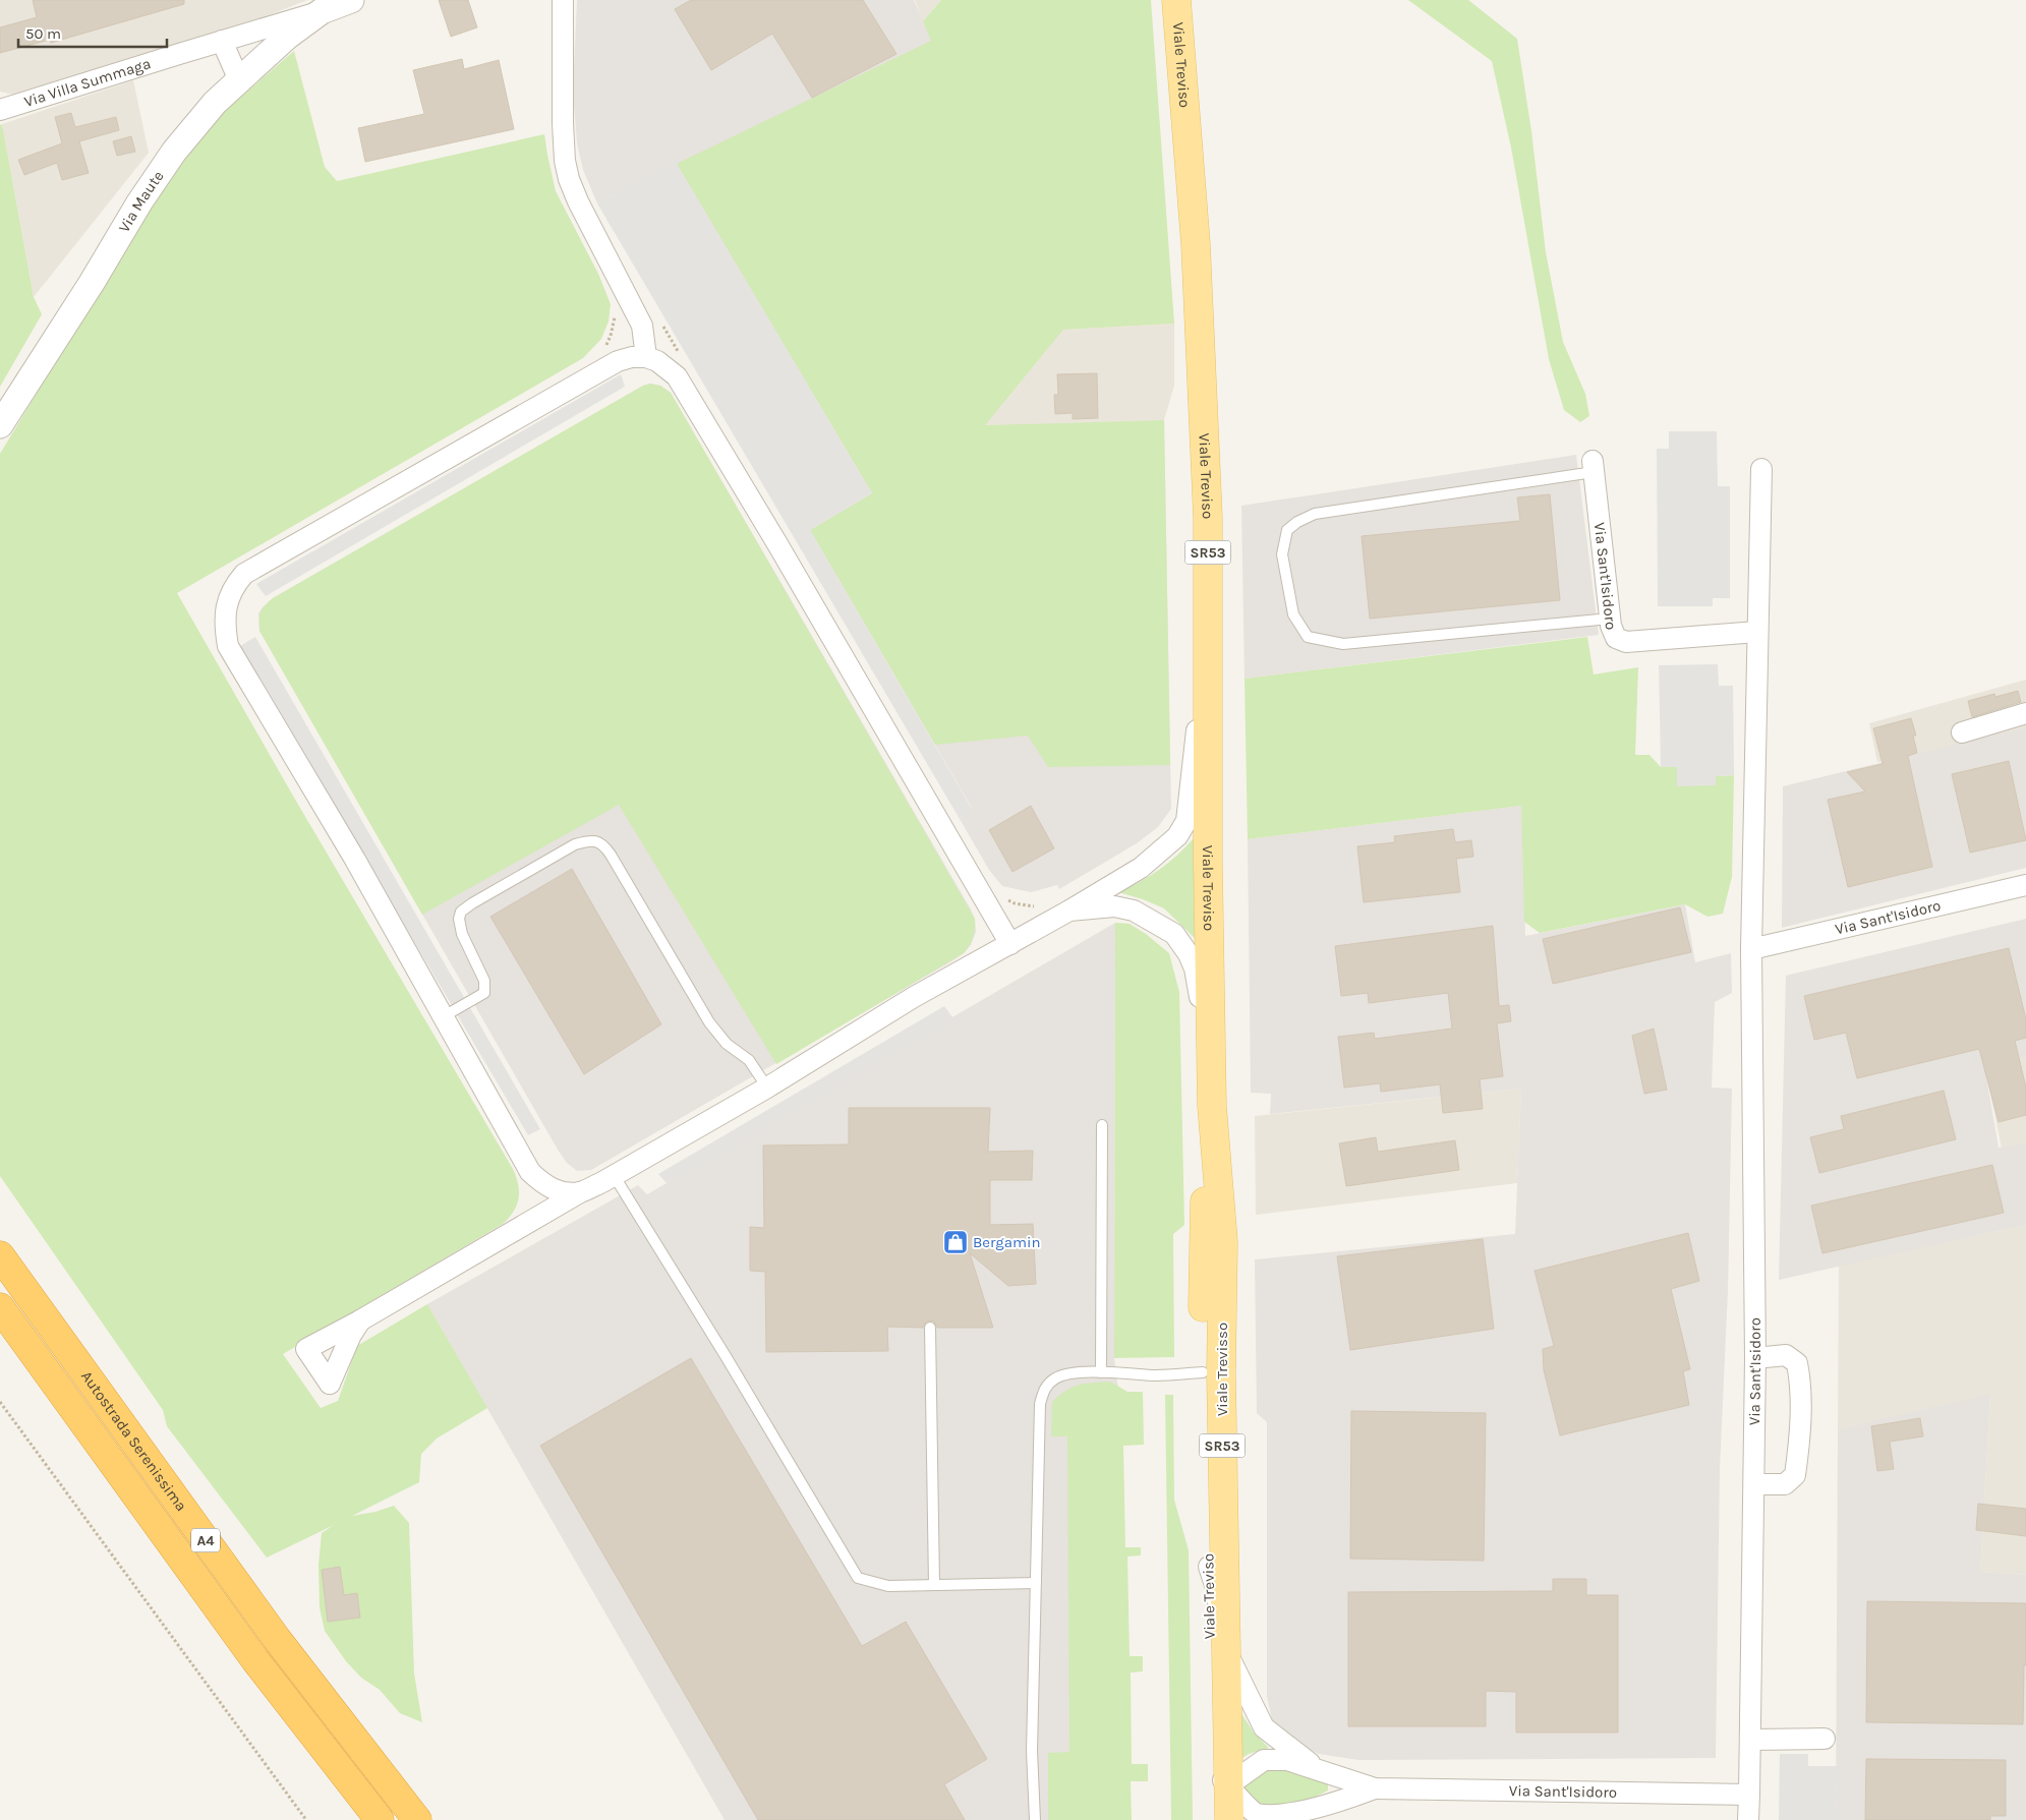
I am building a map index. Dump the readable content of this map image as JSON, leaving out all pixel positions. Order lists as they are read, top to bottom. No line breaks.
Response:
{"streets":{"highway":["Autostrada Serenissima","A4"],"main road":["Viale Treviso","SR53","Viale Trevisso"],"street":["Via Villa Summaga","Via Maute","Via Sant'Isidoro"]},"crossings":[["Viale Treviso","Viale Trevisso"],["Via Villa Summaga","Via Maute"],["SR53","Viale Trevisso"]],"places":{"shop":["Bergamin"]},"scale_bar":"50 m"}
